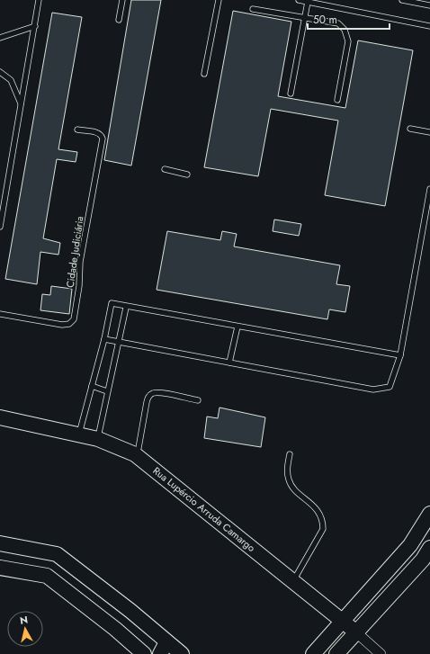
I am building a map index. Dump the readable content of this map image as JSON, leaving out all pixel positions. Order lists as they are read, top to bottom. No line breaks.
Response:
{"streets":{"street":["Rua Lupércio Arruda Camargo"],"lane":["Cidade Judiciária"]},"scale_bar":"50 m","north":"top"}
